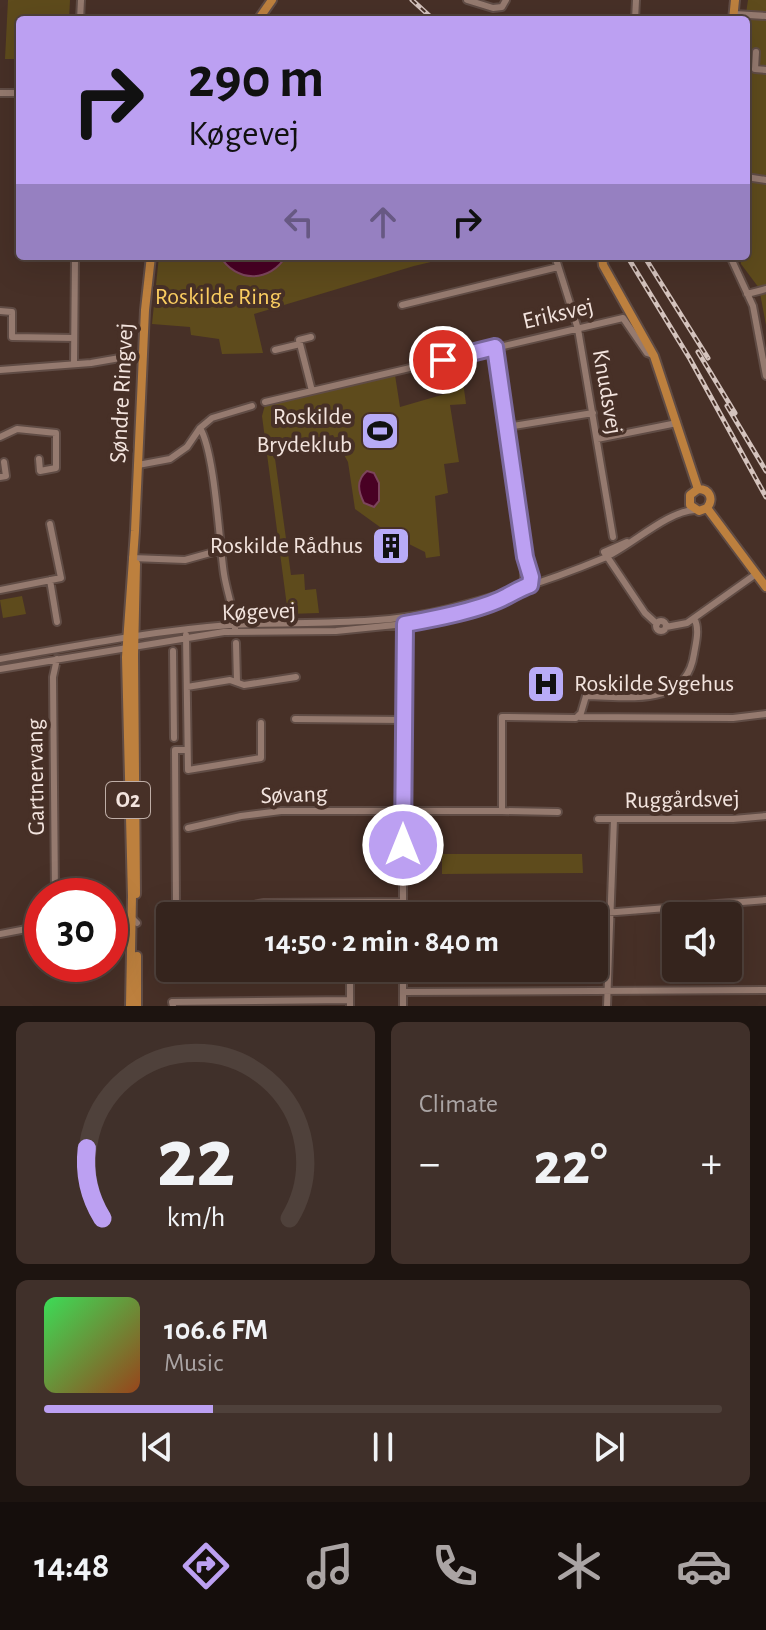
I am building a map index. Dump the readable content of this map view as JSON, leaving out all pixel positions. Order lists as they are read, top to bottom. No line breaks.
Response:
{"streets":{"main road":["Søndre Ringvej","O2"],"street":["Eriksvej","Knudsvej","Køgevej","Gartnervang","Søvang","Ruggårdsvej"]},"crossings":[["Eriksvej","Knudsvej"],["Søndre Ringvej","Køgevej"],["Søndre Ringvej","O2"],["Køgevej","Gartnervang"],["Køgevej","O2"]],"parks":["Roskilde Ring"],"places":{"sports":["Roskilde Brydeklub"],"building":["Roskilde Rådhus"],"hospital":["Roskilde Sygehus"]},"page":{"turn":["290 m","Køgevej"],"limit":"30","trip":"14:50 · 2 min · 840 m","tile":"Climate","heat":["−","22°","+"],"song":["106.6 FM","Music"],"tabs":"14:48","gauge":["22","km/h"]}}
